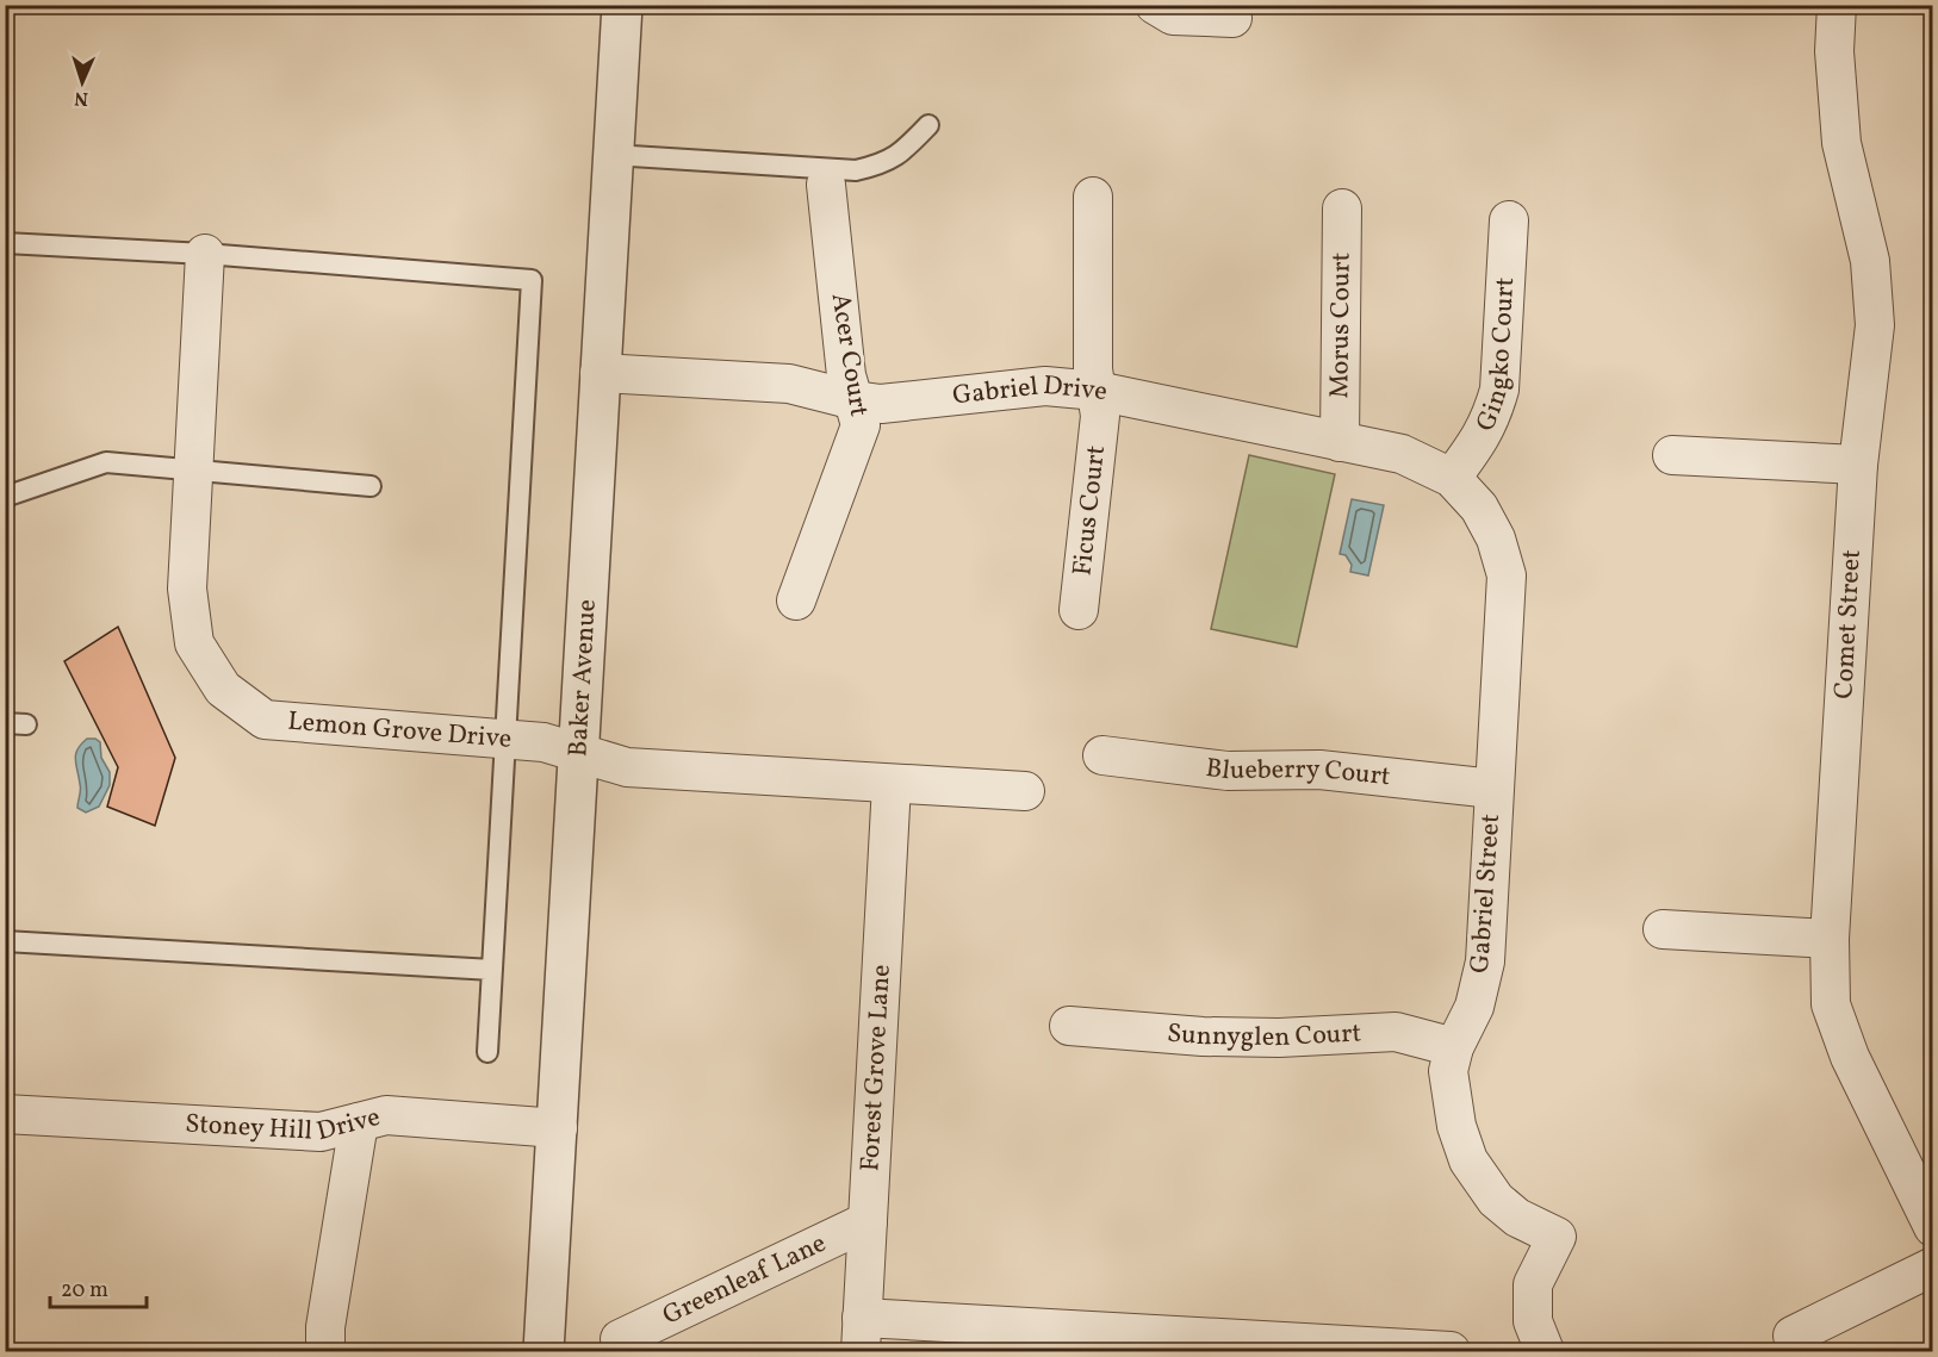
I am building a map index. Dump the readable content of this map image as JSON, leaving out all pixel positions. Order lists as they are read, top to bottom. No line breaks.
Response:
{"streets":{"street":["Morus Court","Gingko Court","Acer Court","Gabriel Drive","Ficus Court","Comet Street","Baker Avenue","Lemon Grove Drive","Blueberry Court","Gabriel Street","Sunnyglen Court","Forest Grove Lane","Stoney Hill Drive","Greenleaf Lane"]},"crossings":[["Morus Court","Gabriel Drive"],["Gingko Court","Gabriel Drive"],["Gingko Court","Gabriel Street"],["Acer Court","Gabriel Drive"],["Gabriel Drive","Ficus Court"],["Gabriel Drive","Baker Avenue"],["Gabriel Drive","Gabriel Street"],["Baker Avenue","Lemon Grove Drive"],["Baker Avenue","Stoney Hill Drive"],["Lemon Grove Drive","Forest Grove Lane"],["Blueberry Court","Gabriel Street"],["Gabriel Street","Sunnyglen Court"],["Forest Grove Lane","Greenleaf Lane"]],"scale_bar":"20 m","north":"bottom"}
